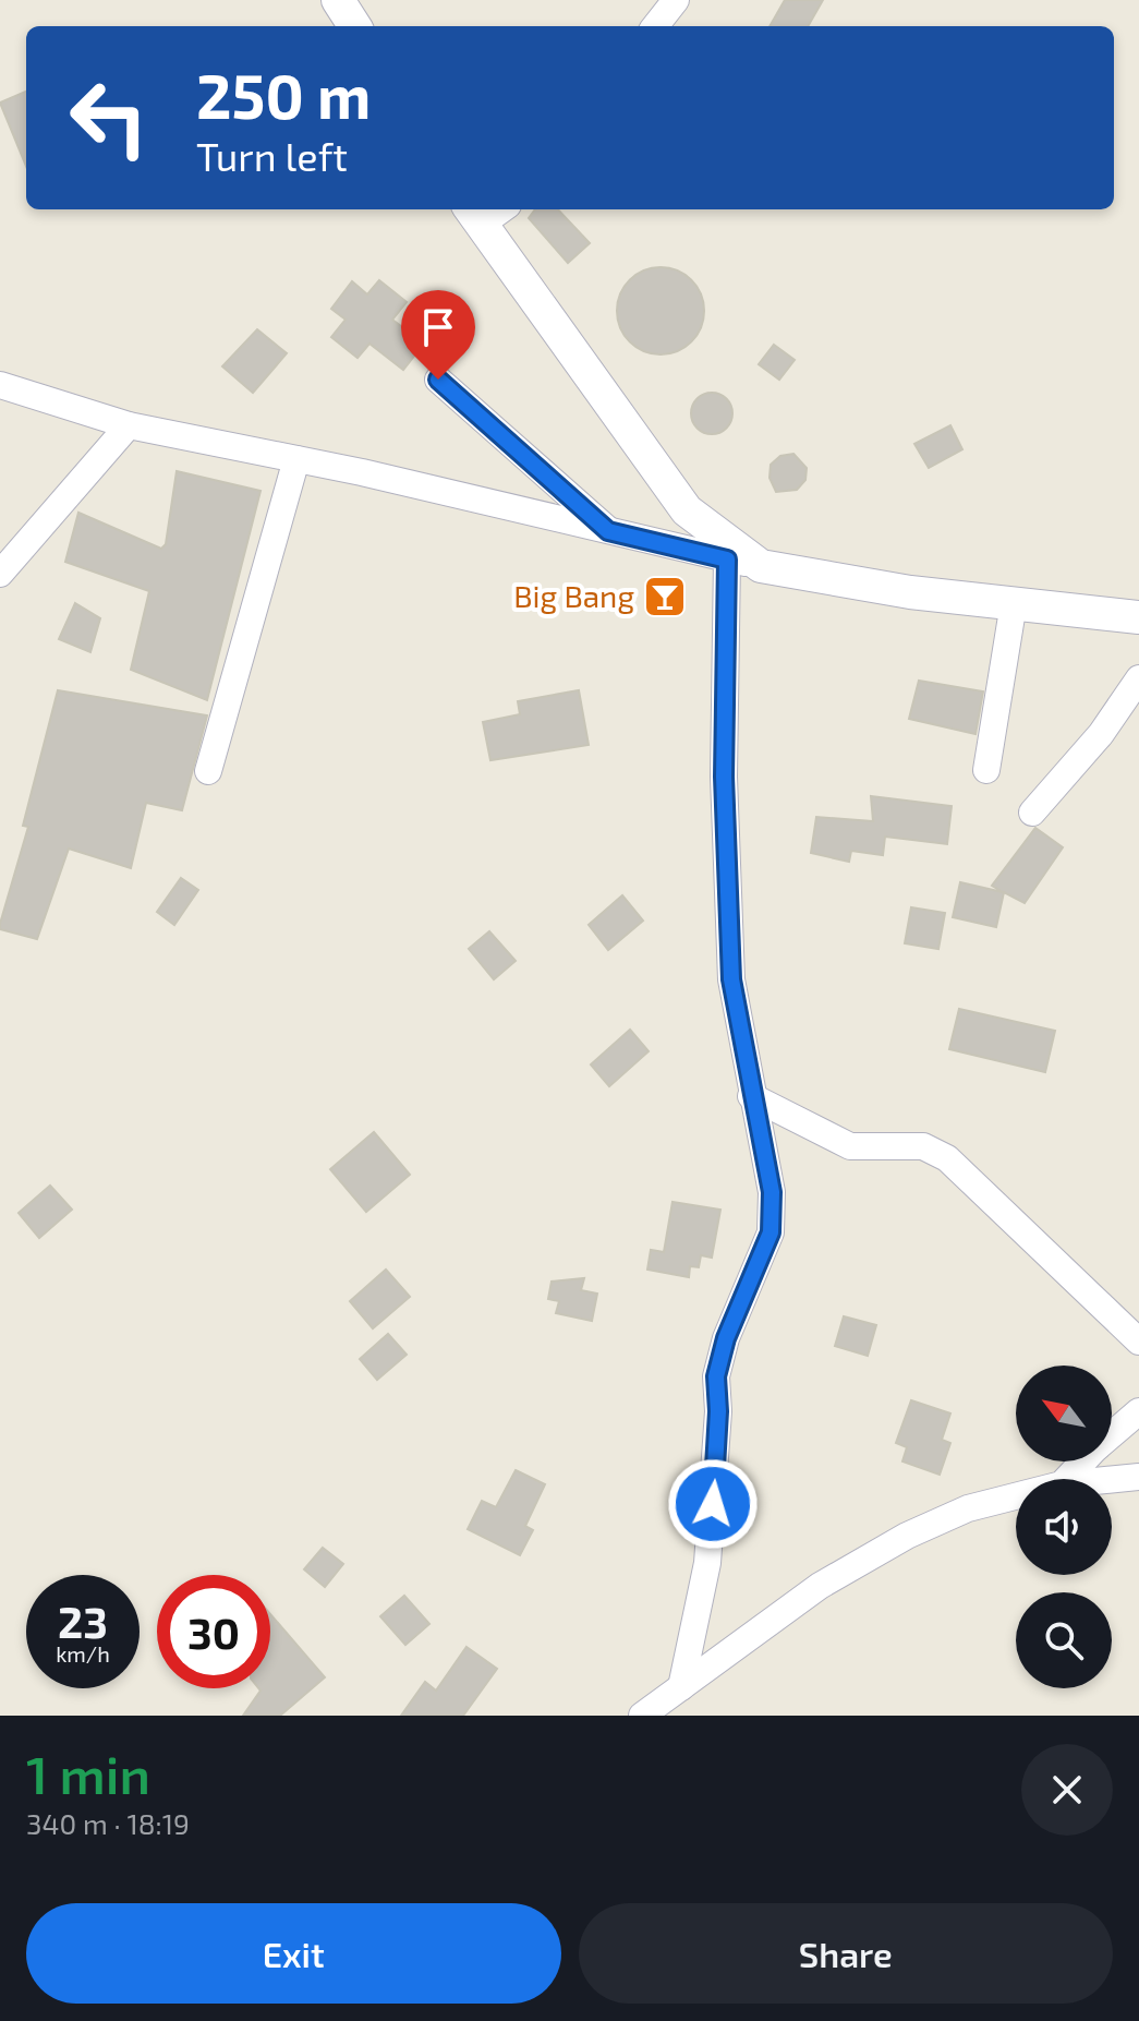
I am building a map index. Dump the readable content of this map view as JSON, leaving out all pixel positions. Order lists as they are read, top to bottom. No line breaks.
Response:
{"places":{"bar":["Big Bang"]},"north":"top left","page":{"turn":["250 m","Turn left"],"speed":"23 km/h","limit":"30","heading":["1 min","340 m · 18:19"],"buttons":["Exit","Share"]}}
